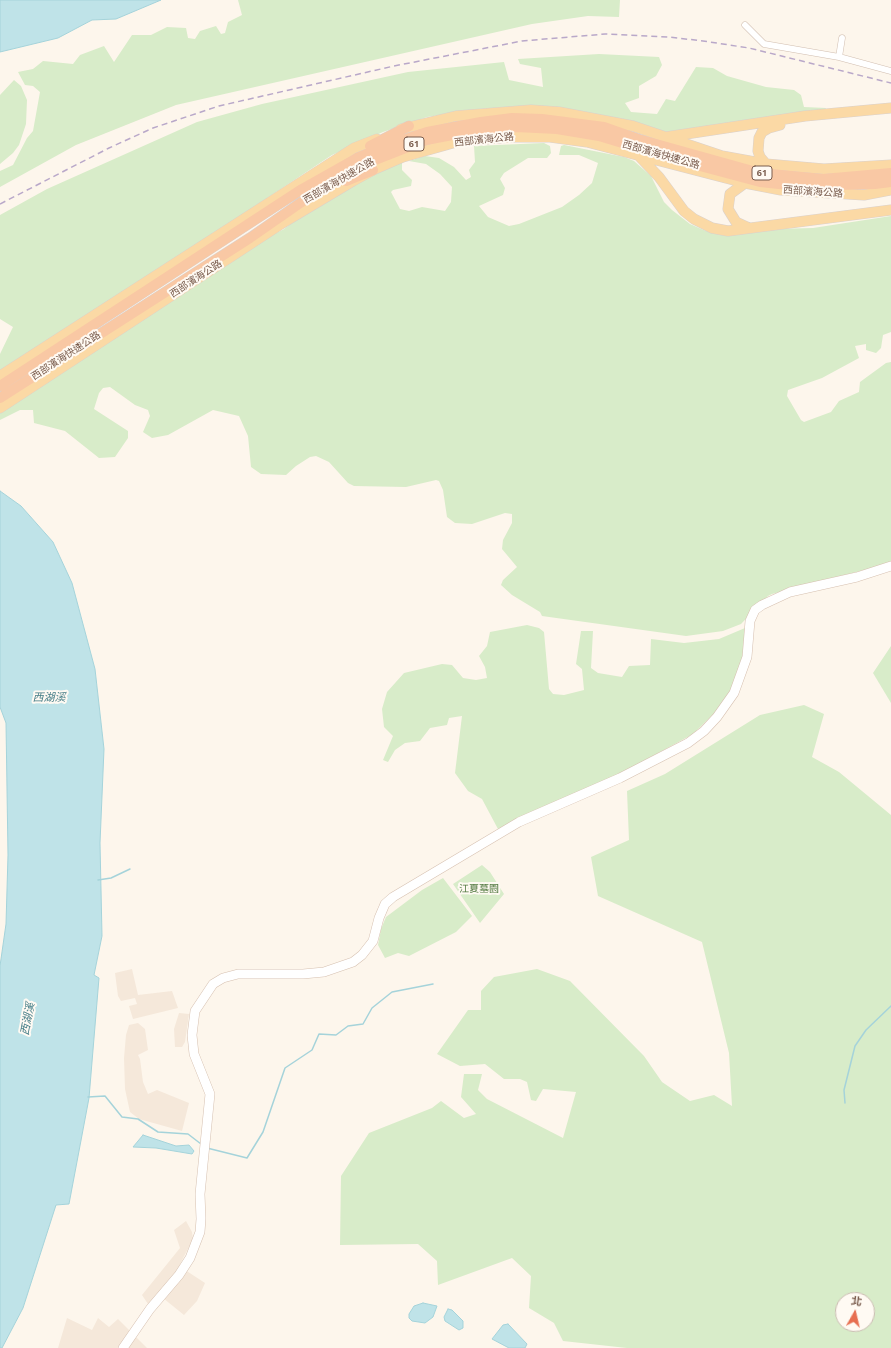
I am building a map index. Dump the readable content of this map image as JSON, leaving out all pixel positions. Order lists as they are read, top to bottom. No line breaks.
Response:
{"streets":{"highway":["61","西部濱海快速公路"],"main road":["西部濱海公路"]},"water":["西湖溪"],"parks":["江夏墓園"],"north":"top"}
